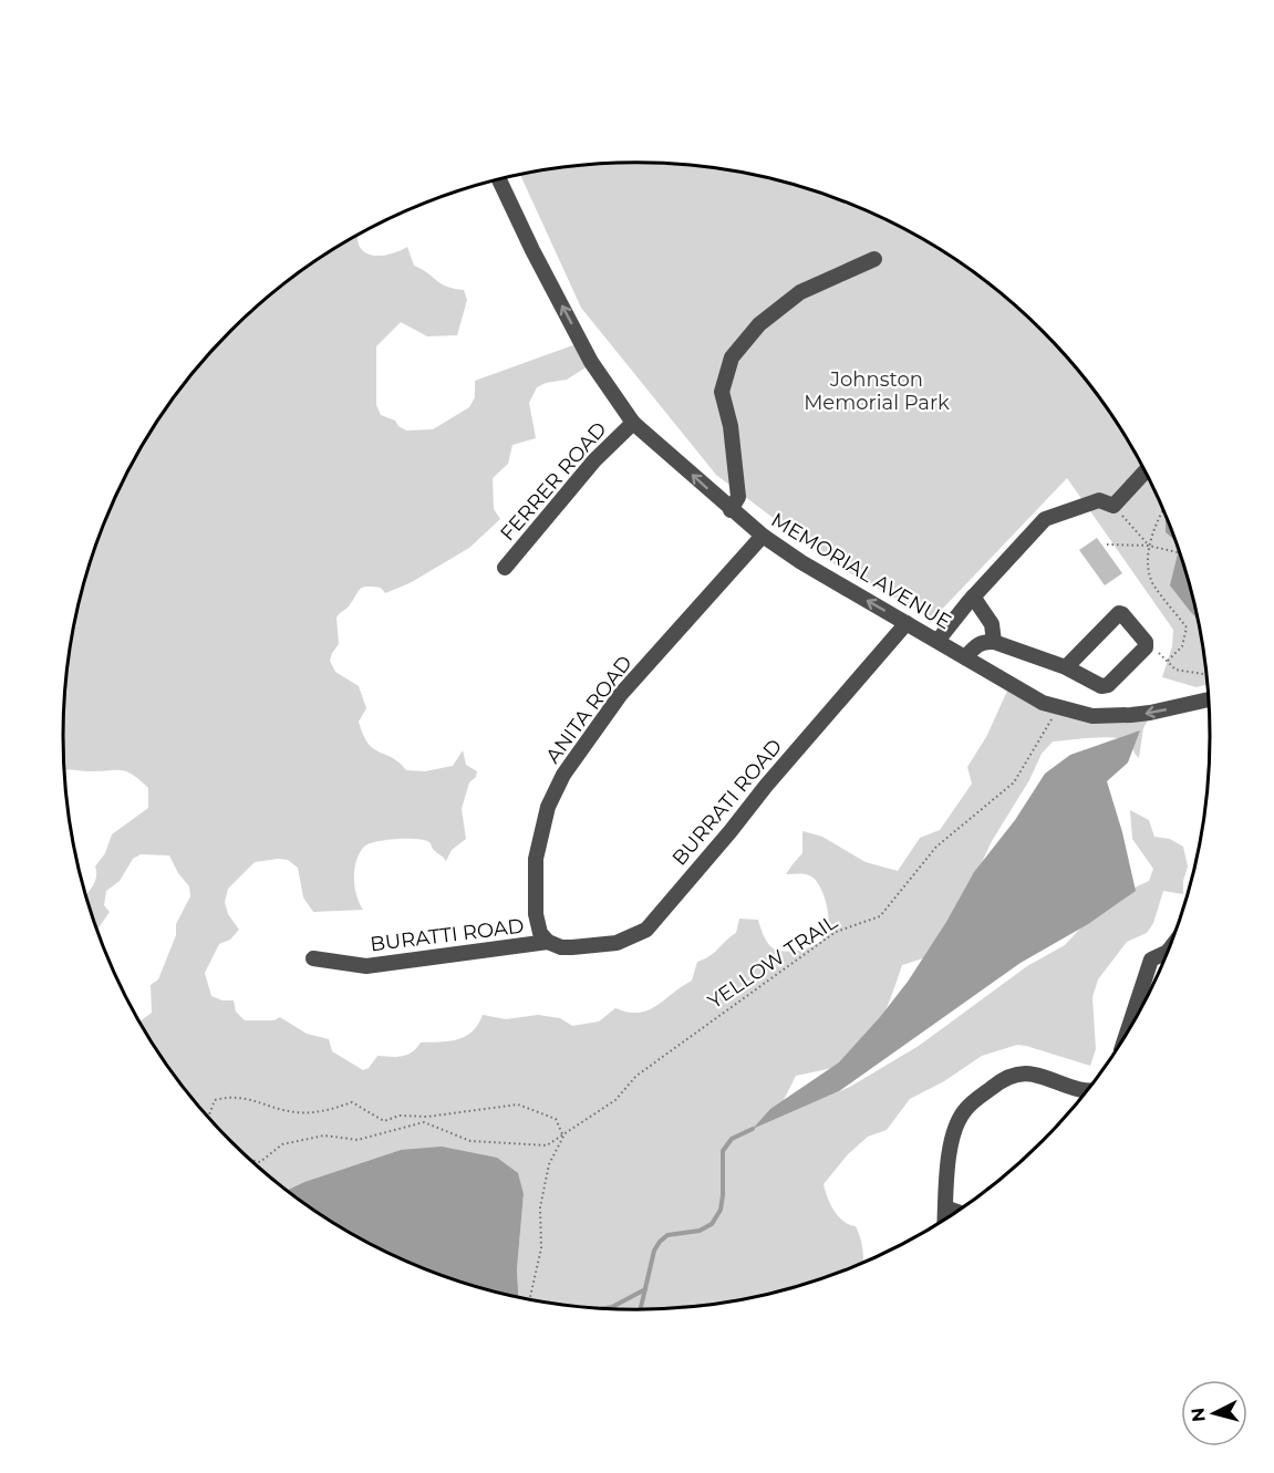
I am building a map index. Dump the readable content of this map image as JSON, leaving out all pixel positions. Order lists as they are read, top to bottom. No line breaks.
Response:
{"streets":{"street":["FERRER ROAD","MEMORIAL AVENUE","ANITA ROAD","BURRATI ROAD","BURATTI ROAD"],"path":["YELLOW TRAIL"]},"crossings":[["FERRER ROAD","MEMORIAL AVENUE"],["MEMORIAL AVENUE","ANITA ROAD"],["MEMORIAL AVENUE","BURRATI ROAD"],["MEMORIAL AVENUE","YELLOW TRAIL"],["ANITA ROAD","BURRATI ROAD"],["ANITA ROAD","BURATTI ROAD"],["BURRATI ROAD","BURATTI ROAD"]],"one_way":["MEMORIAL AVENUE"],"parks":["Johnston Memorial Park"],"north":"left"}
